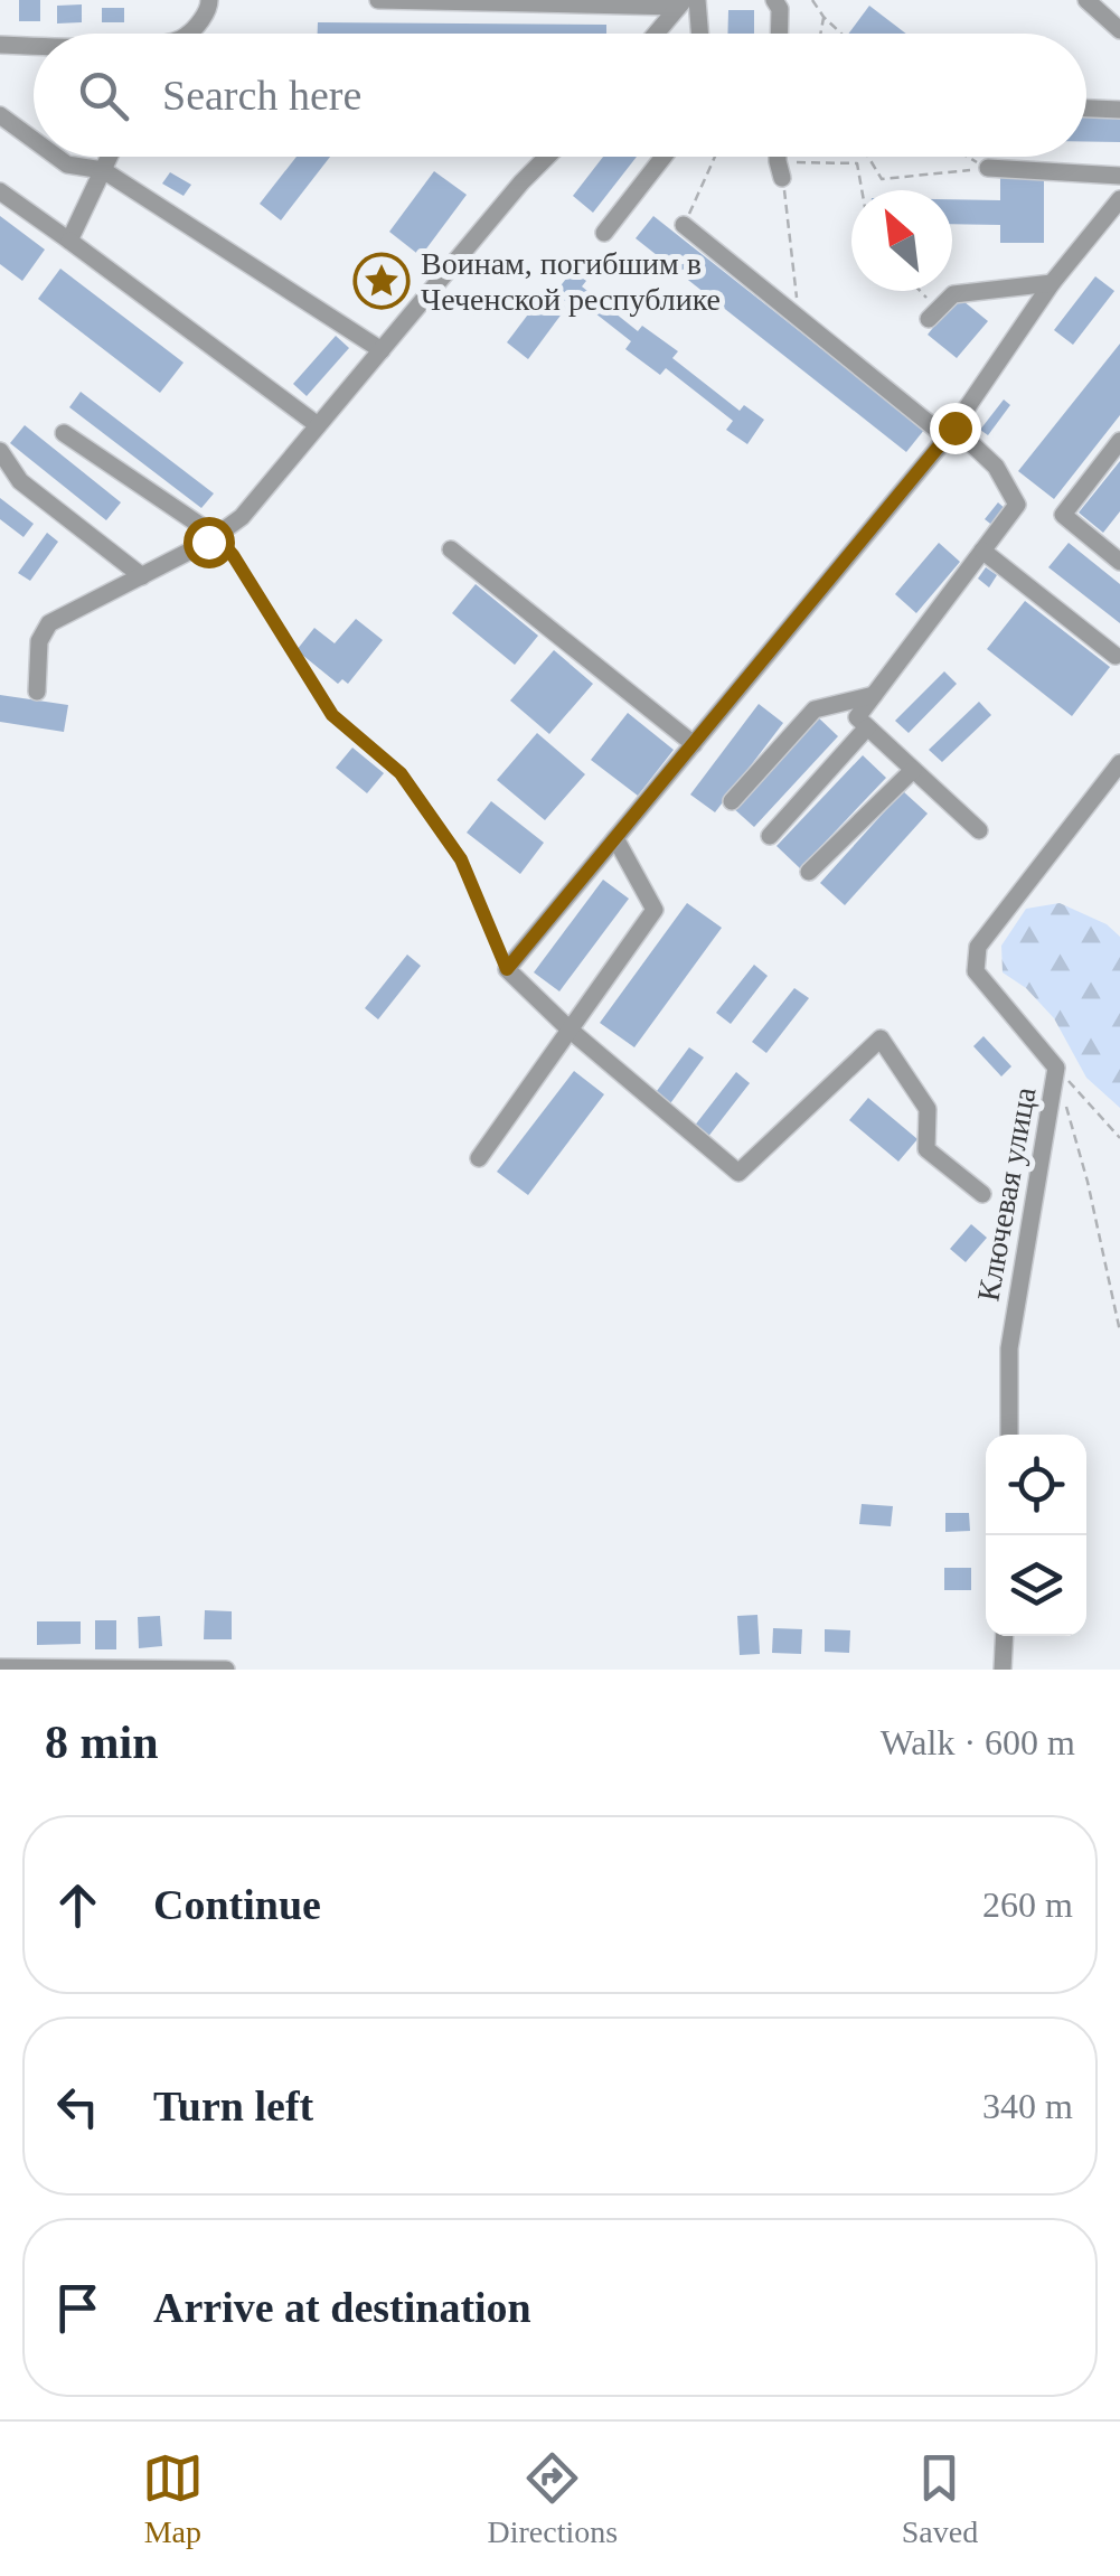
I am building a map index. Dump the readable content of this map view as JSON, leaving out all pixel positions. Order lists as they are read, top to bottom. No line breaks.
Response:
{"streets":{"street":["Ключевая улица"]},"places":{"place":["Воинам, погибшим в Чеченской республике"]},"north":"top left","page":{"search":"Search here","heading":["8 min","Walk · 600 m"],"list":[["Continue","260 m"],["Turn left","340 m"],"Arrive at destination"],"nav":["Map","Directions","Saved"]}}
